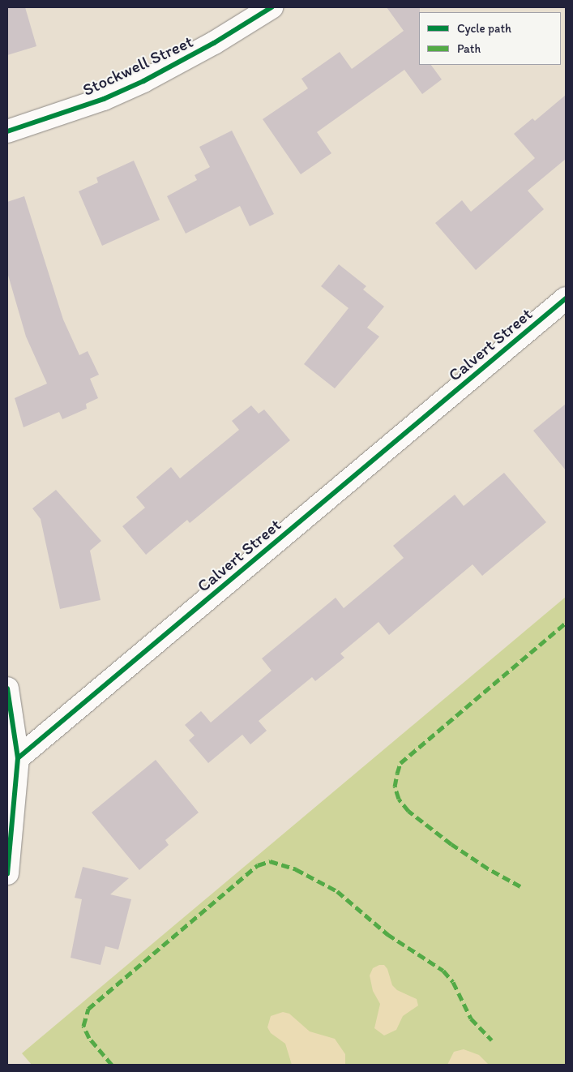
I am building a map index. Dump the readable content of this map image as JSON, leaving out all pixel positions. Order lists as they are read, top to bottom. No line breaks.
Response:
{"streets":{"street":["Stockwell Street","Calvert Street"]},"legend":["Cycle path","Path"]}
